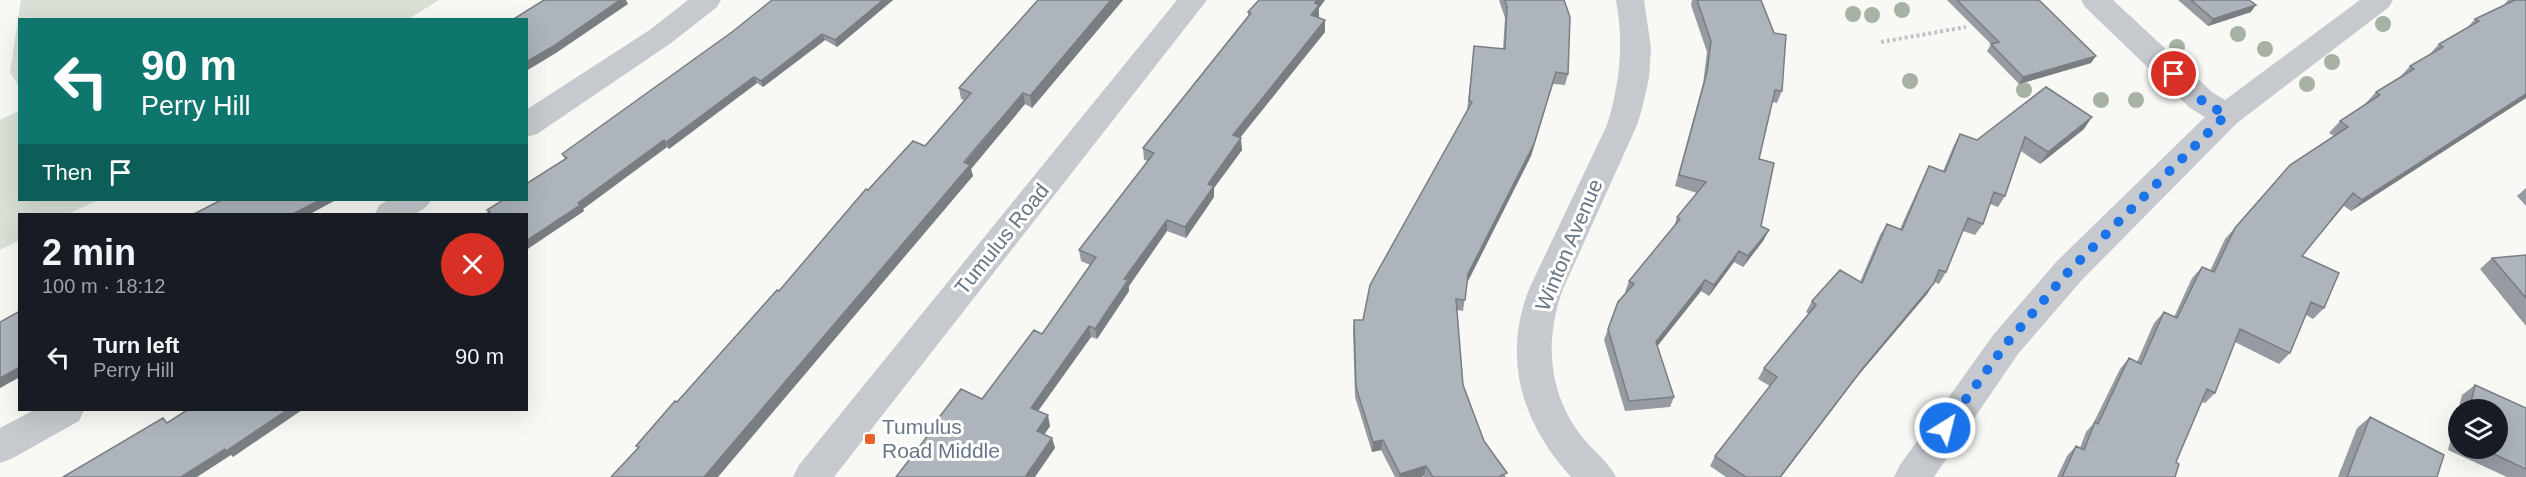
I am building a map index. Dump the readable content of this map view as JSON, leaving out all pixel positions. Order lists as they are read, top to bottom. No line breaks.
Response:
{"streets":{"street":["Tumulus Road","Winton Avenue"]},"places":{"transit":["Tumulus Road Middle"]},"page":{"turn":["90 m","Perry Hill"],"then":"Then","heading":["2 min","100 m · 18:12"],"list":[{"name":"Turn left","note":"Perry Hill","value":"90 m"}]}}
